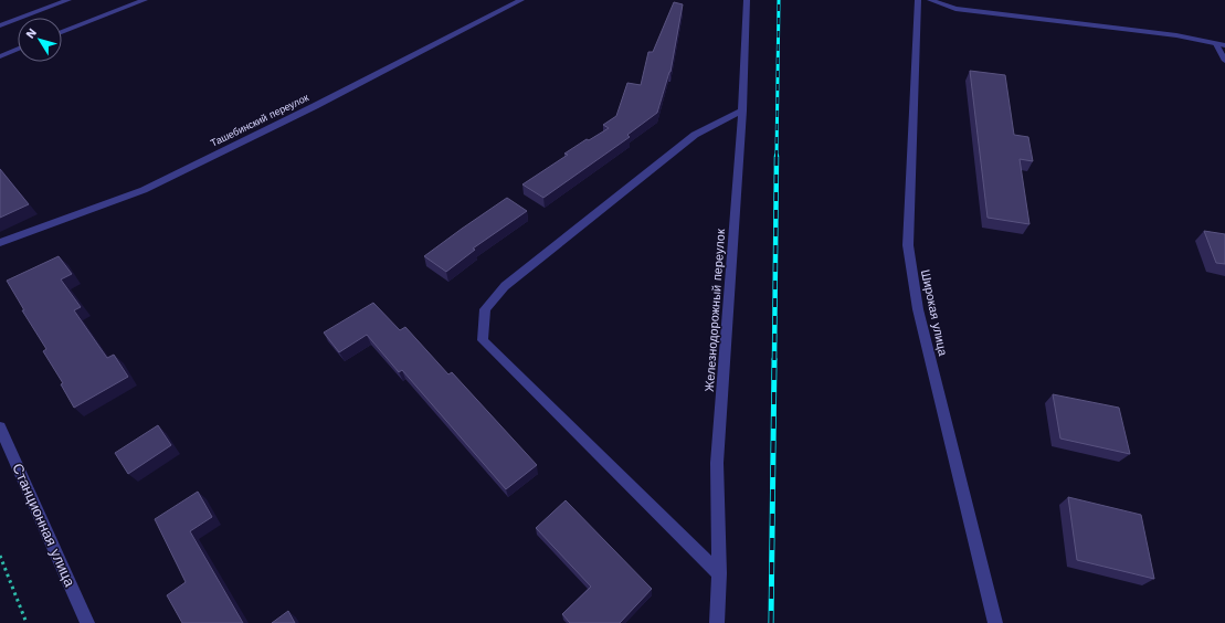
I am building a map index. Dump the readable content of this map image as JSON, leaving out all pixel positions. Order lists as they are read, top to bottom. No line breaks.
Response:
{"streets":{"street":["Ташебинский переулок","Железнодорожный переулок","Широкая улица","Станционная улица"]},"north":"top left"}
